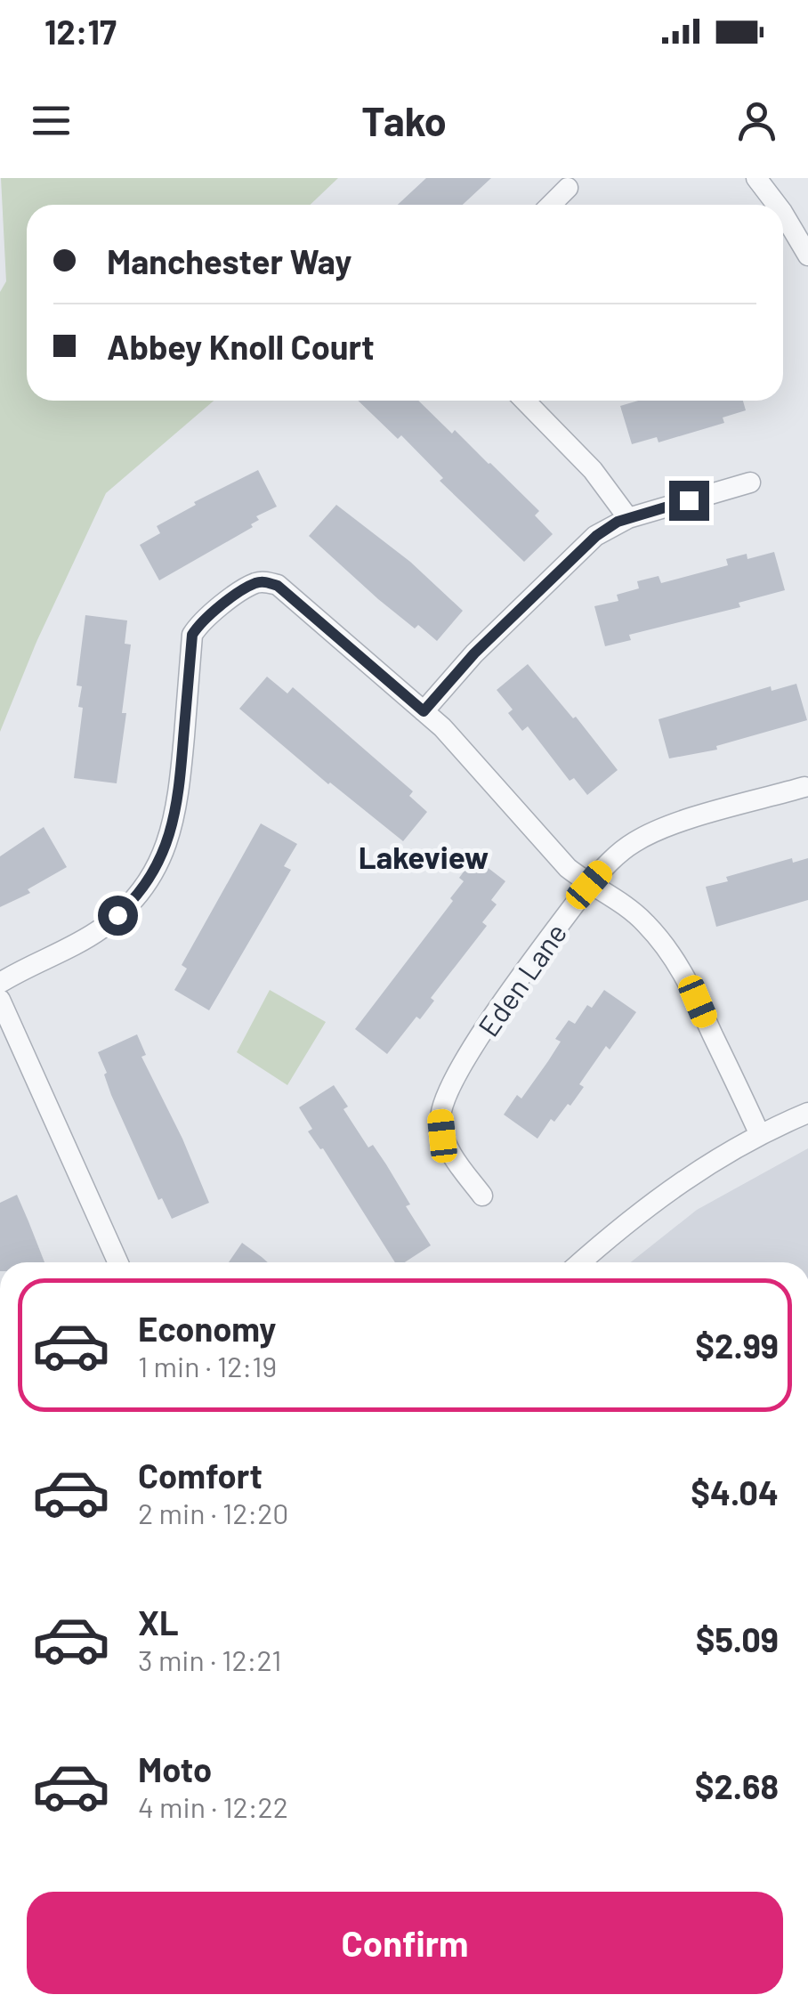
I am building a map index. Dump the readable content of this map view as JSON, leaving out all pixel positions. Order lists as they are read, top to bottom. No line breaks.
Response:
{"streets":{"street":["Eden Lane"]},"districts":["Lakeview"],"page":{"status":"12:17","header":"Tako","banner":["Manchester Way","Abbey Knoll Court"],"list":[{"name":"Economy","note":"1 min · 12:19","value":"$2.99"},{"name":"Comfort","note":"2 min · 12:20","value":"$4.04"},{"name":"XL","note":"3 min · 12:21","value":"$5.09"},{"name":"Moto","note":"4 min · 12:22","value":"$2.68"}],"buttons":"Confirm"}}
